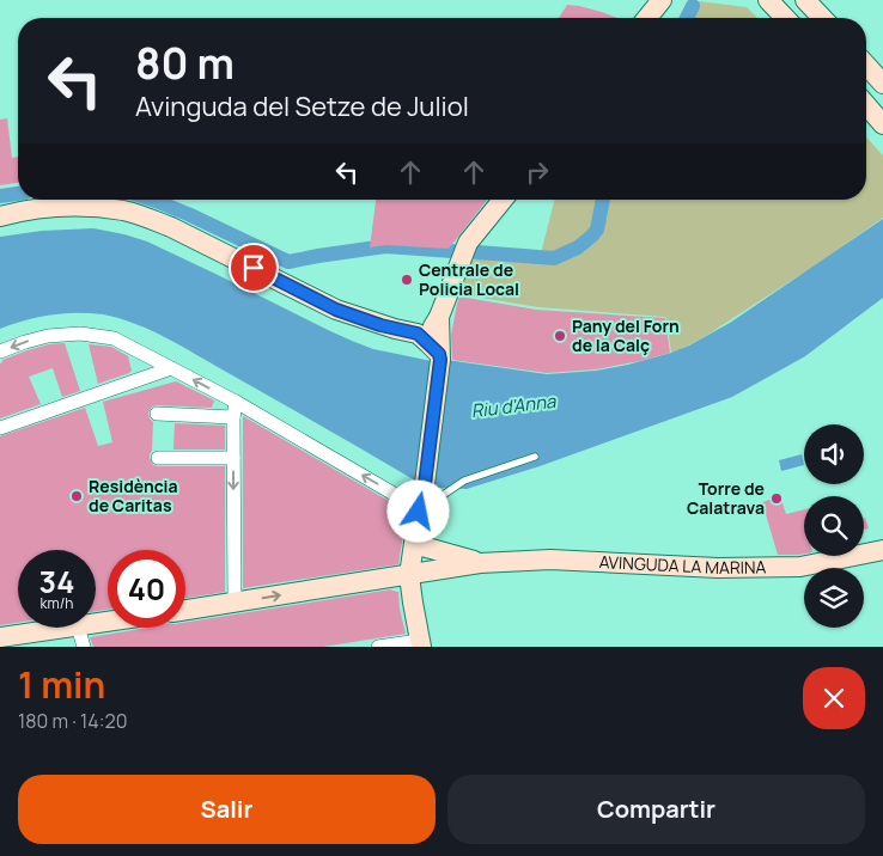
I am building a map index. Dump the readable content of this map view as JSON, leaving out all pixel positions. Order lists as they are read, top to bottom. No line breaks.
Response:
{"streets":{"street":["AVINGUDA LA MARINA"]},"water":["Riu d'Anna"],"places":["Centrale de Policia Local","Pany del Forn de la Calç","Residència de Caritas","Torre de Calatrava"],"page":{"turn":["80 m","Avinguda del Setze de Juliol"],"speed":"34 km/h","limit":"40","heading":["1 min","180 m · 14:20"],"buttons":["Salir","Compartir"]}}
